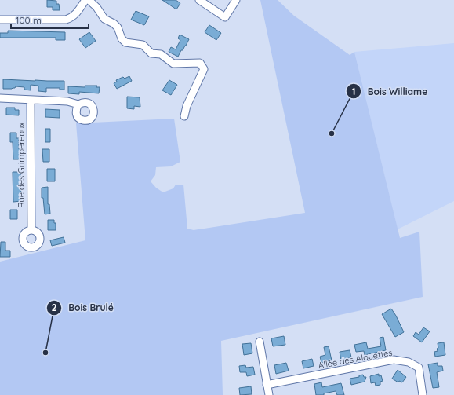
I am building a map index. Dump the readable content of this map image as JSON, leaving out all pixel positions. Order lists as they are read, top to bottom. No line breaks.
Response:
{"streets":{"street":["Rue des Grimpereaux","Allée des Alouettes"]},"places":["Bois Williame","Bois Brulé"],"scale_bar":"100 m"}
